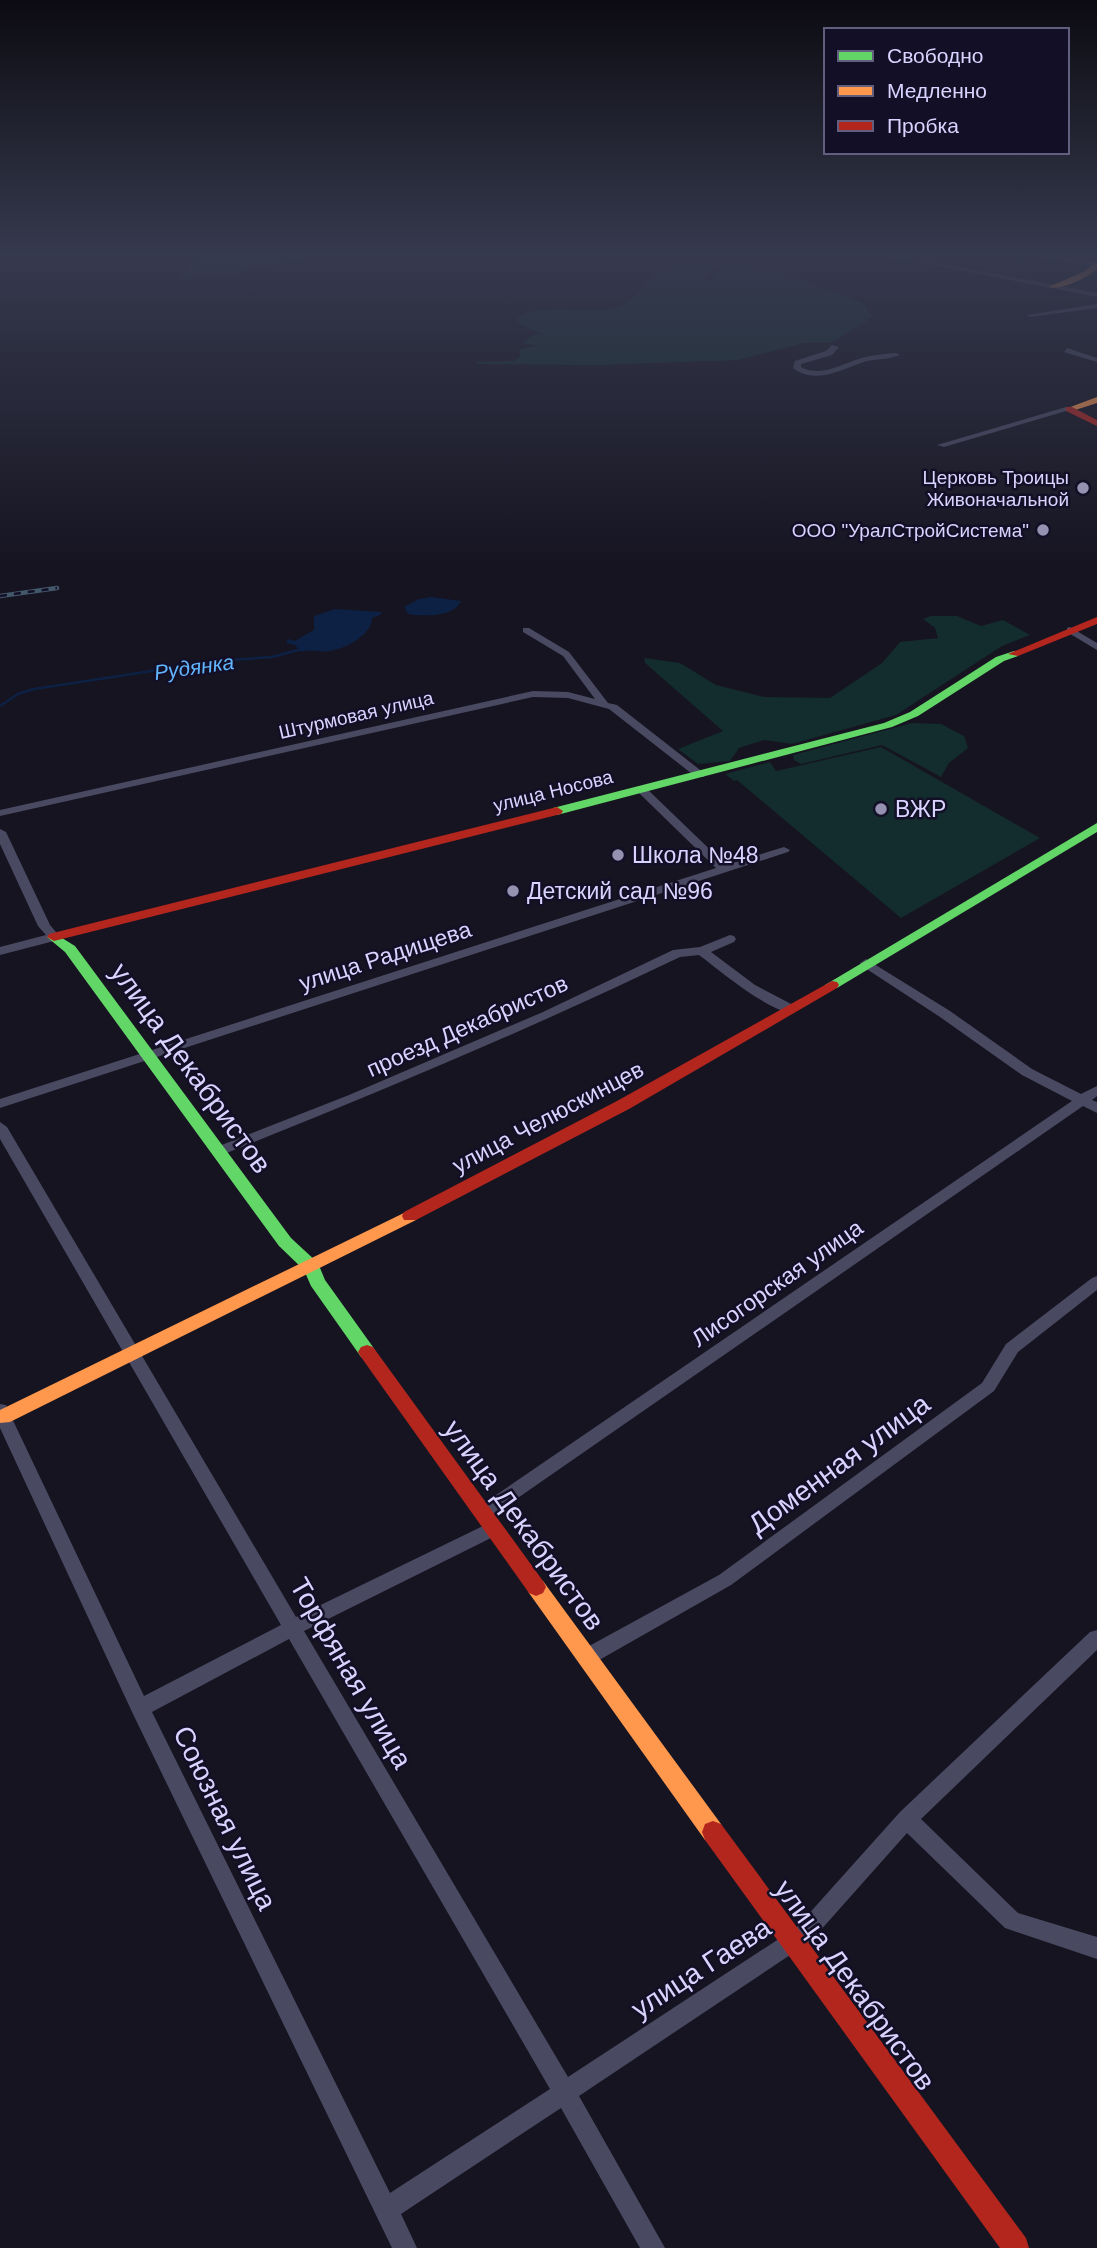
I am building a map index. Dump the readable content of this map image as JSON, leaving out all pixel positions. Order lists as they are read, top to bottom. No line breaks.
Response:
{"streets":{"street":["Штурмовая улица","улица Носова","улица Радищева","проезд Декабристов","улица Декабристов","улица Челюскинцев","Лисогорская улица","Доменная улица","Торфяная улица","Союзная улица","улица Гаева"]},"crossings":[["Штурмовая улица","улица Носова"],["улица Носова","улица Декабристов"],["улица Радищева","улица Декабристов"],["проезд Декабристов","улица Декабристов"],["улица Декабристов","улица Челюскинцев"],["улица Декабристов","Лисогорская улица"],["улица Декабристов","Доменная улица"],["улица Декабристов","улица Гаева"],["улица Челюскинцев","Торфяная улица"],["улица Челюскинцев","Союзная улица"],["Торфяная улица","улица Гаева"],["Союзная улица","улица Гаева"]],"water":["Рудянка"],"places":["Церковь Троицы Живоначальной","ООО \"УралСтройСистема\"","ВЖР","Школа №48","Детский сад №96"],"legend":["Свободно","Медленно","Пробка"]}
